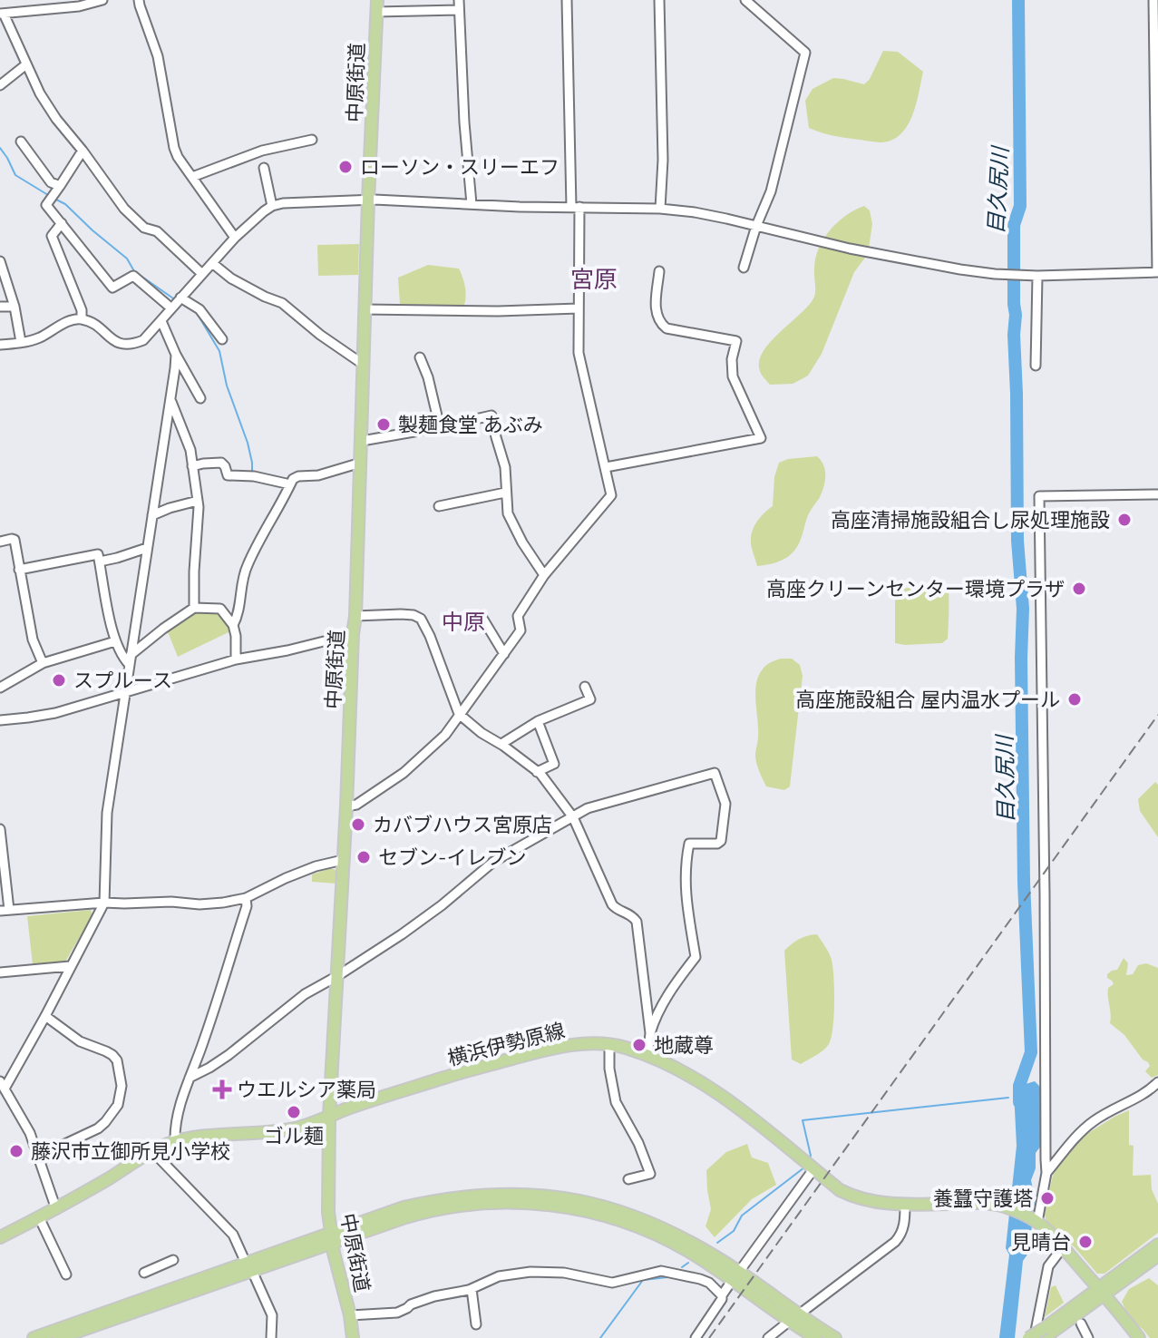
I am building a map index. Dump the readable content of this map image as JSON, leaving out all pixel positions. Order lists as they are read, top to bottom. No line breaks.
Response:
{"streets":{"main road":["中原街道","横浜伊勢原線"]},"crossings":[["中原街道","横浜伊勢原線"]],"districts":["宮原","中原"],"water":["目久尻川"],"places":{"other":["ローソン・スリーエフ","製麺食堂 あぶみ","高座清掃施設組合し尿処理施設","高座クリーンセンター環境プラザ","スプルース","高座施設組合 屋内温水プール","カバブハウス宮原店","セブン-イレブン","地蔵尊","ゴル麺","藤沢市立御所見小学校","養蠶守護塔","見晴台"],"health":["ウエルシア薬局"]}}
